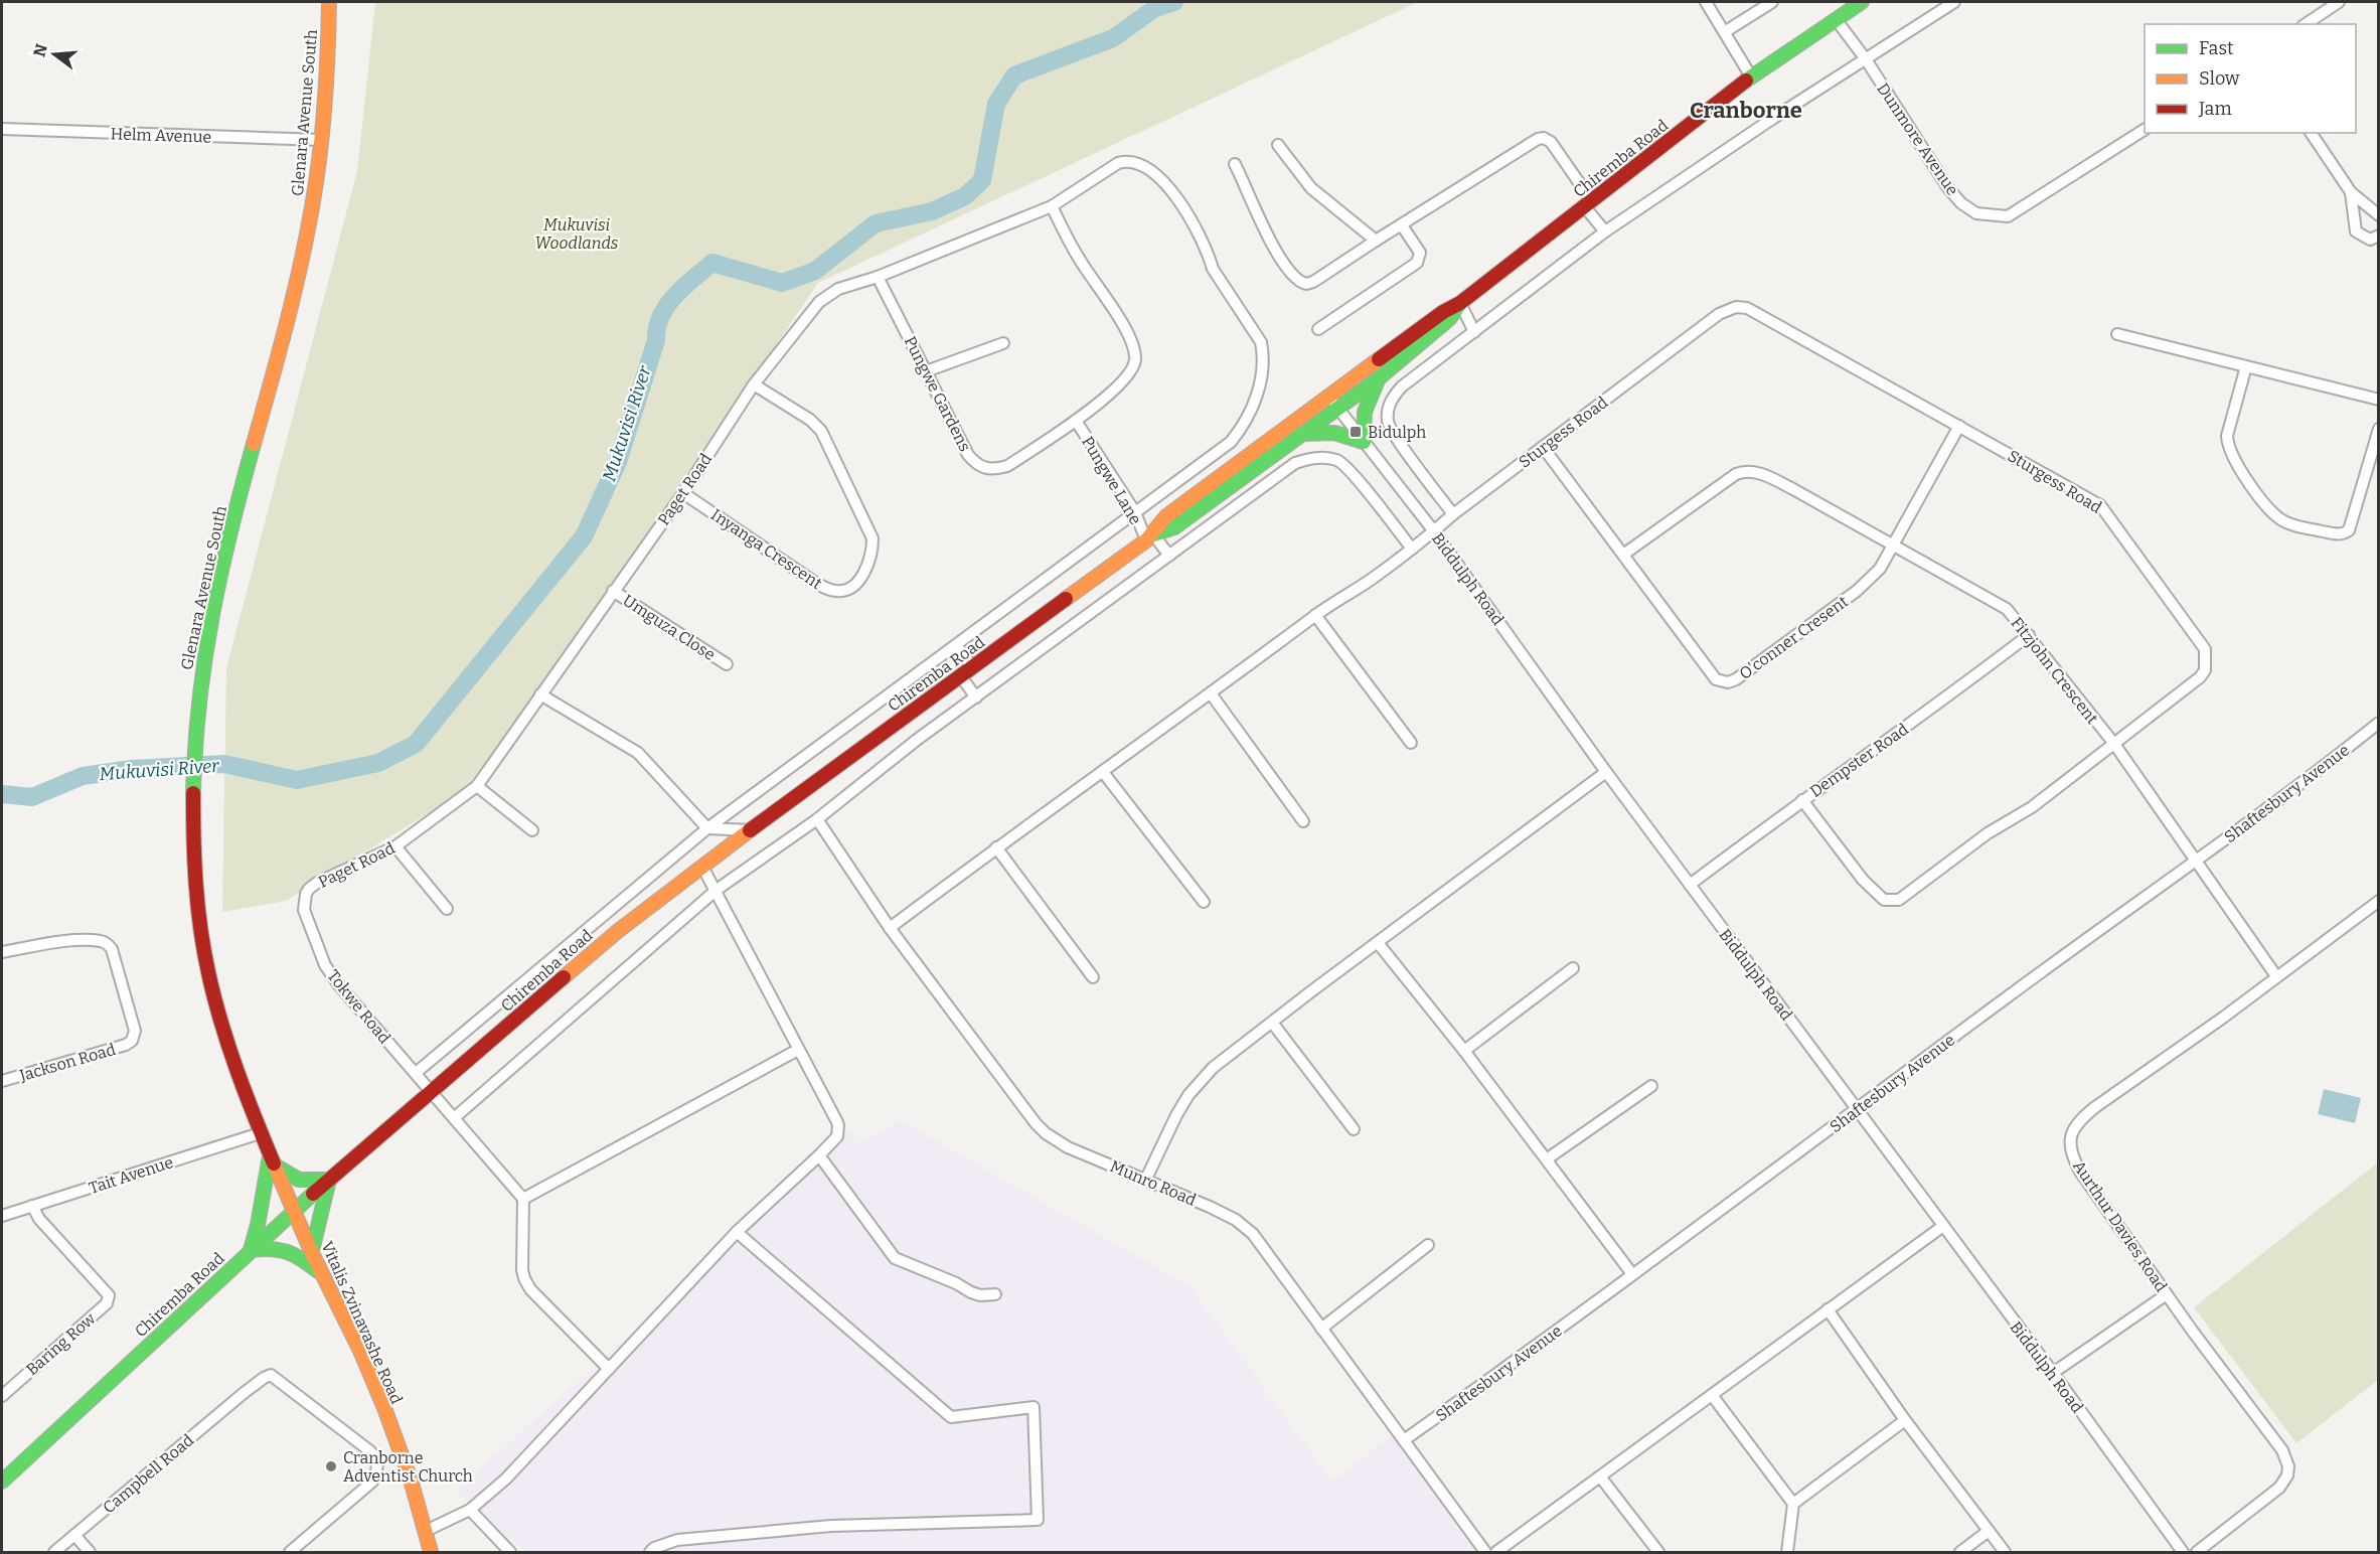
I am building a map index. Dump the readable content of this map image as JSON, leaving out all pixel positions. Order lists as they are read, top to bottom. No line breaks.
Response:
{"streets":{"main road":["Glenara Avenue South","Chiremba Road","Vitalis Zvinavashe Road"],"street":["Helm Avenue","Dunmore Avenue","Pungwe Gardens","Sturgess Road","Pungwe Lane","Paget Road","Inyanga Crescent","Biddulph Road","Umguza Close","O'conner Cresent","Fitzjohn Crescent","Dempster Road","Shaftesbury Avenue","Tokwe Road","Jackson Road","Tait Avenue","Munro Road","Aurthur Davies Road","Baring Row","Campbell Road"]},"crossings":[["Glenara Avenue South","Helm Avenue"],["Glenara Avenue South","Chiremba Road"],["Glenara Avenue South","Tait Avenue"],["Glenara Avenue South","Vitalis Zvinavashe Road"],["Dunmore Avenue","Chiremba Road"],["Chiremba Road","Pungwe Lane"],["Chiremba Road","Paget Road"],["Chiremba Road","Biddulph Road"],["Chiremba Road","Tokwe Road"],["Chiremba Road","Vitalis Zvinavashe Road"],["Pungwe Gardens","Pungwe Lane"],["Pungwe Gardens","Paget Road"],["Sturgess Road","Biddulph Road"],["Sturgess Road","O'conner Cresent"],["Sturgess Road","Fitzjohn Crescent"],["Sturgess Road","Dempster Road"],["Sturgess Road","Munro Road"],["Paget Road","Inyanga Crescent"],["Paget Road","Umguza Close"],["Paget Road","Tokwe Road"],["Biddulph Road","Dempster Road"],["Biddulph Road","Shaftesbury Avenue"],["O'conner Cresent","Fitzjohn Crescent"],["Fitzjohn Crescent","Dempster Road"],["Fitzjohn Crescent","Shaftesbury Avenue"],["Fitzjohn Crescent","Aurthur Davies Road"],["Shaftesbury Avenue","Munro Road"],["Tait Avenue","Baring Row"]],"districts":["Cranborne"],"water":["Mukuvisi River"],"parks":["Mukuvisi Woodlands"],"places":{"transit":["Bidulph"],"other":["Cranborne Adventist Church"]},"legend":["Fast","Slow","Jam"],"north":"left"}
